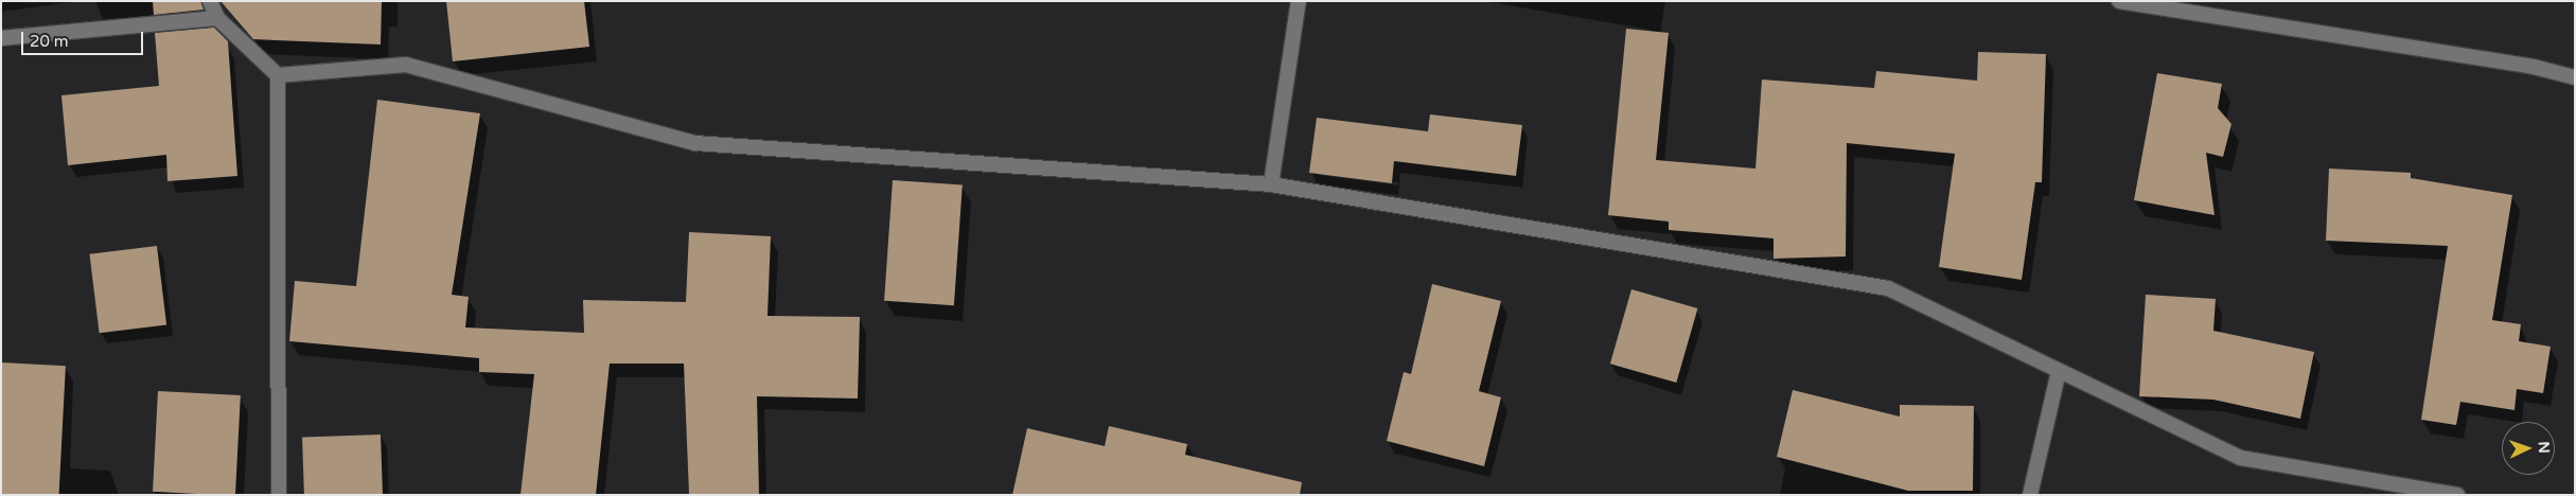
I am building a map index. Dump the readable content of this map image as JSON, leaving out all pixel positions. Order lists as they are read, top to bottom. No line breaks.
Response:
{"scale_bar":"20 m","north":"right"}
